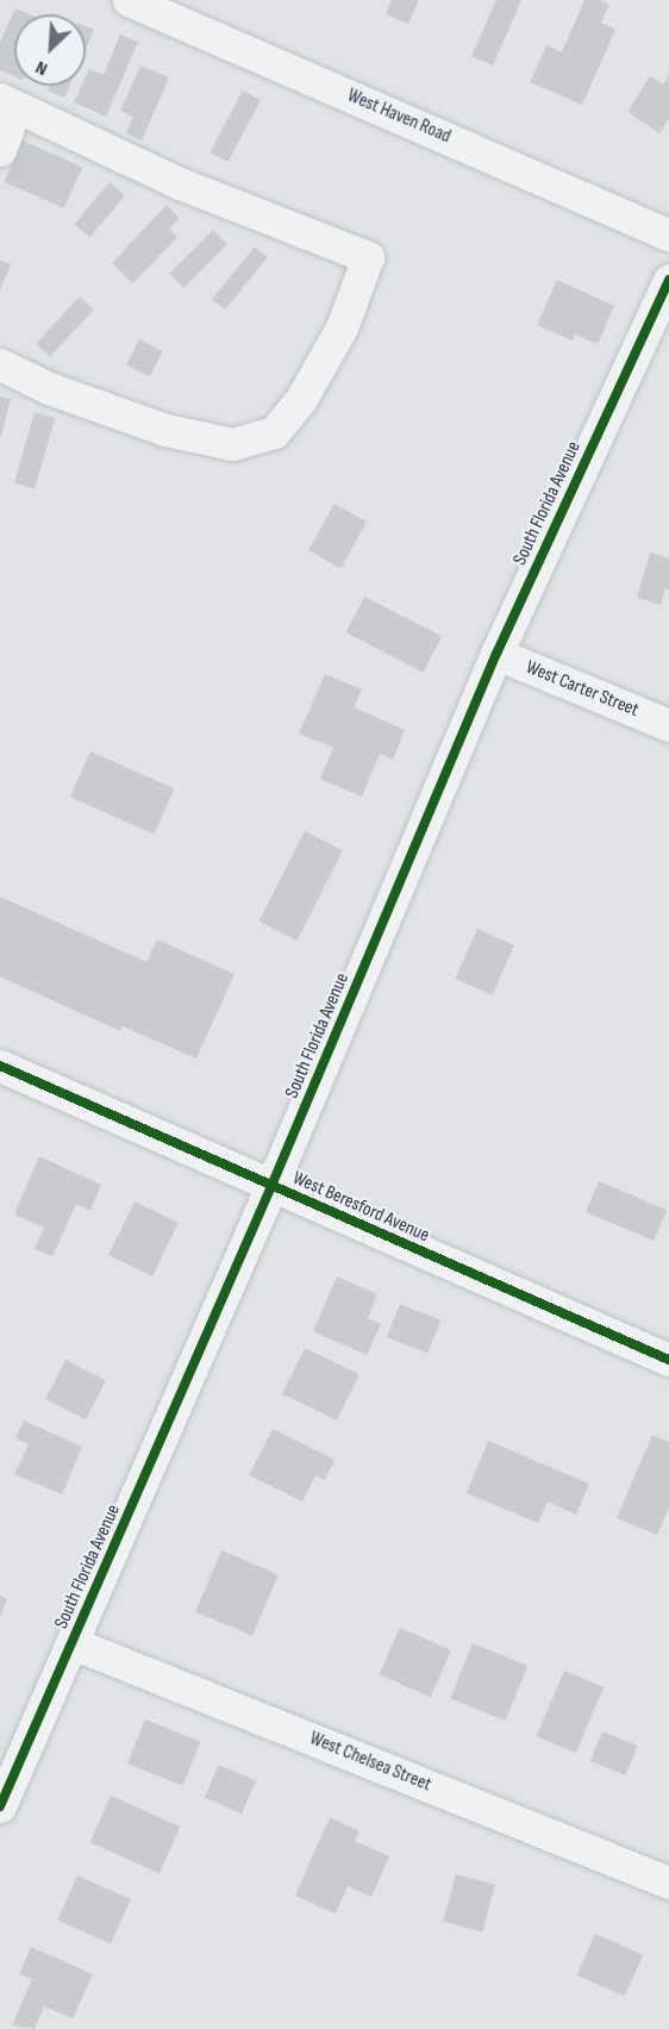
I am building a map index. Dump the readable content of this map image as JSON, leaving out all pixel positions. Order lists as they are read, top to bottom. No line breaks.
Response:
{"streets":{"street":["West Haven Road","South Florida Avenue","West Carter Street","West Beresford Avenue","West Chelsea Street"]},"crossings":[["South Florida Avenue","West Carter Street"],["South Florida Avenue","West Beresford Avenue"],["South Florida Avenue","West Chelsea Street"]],"north":"bottom left"}
